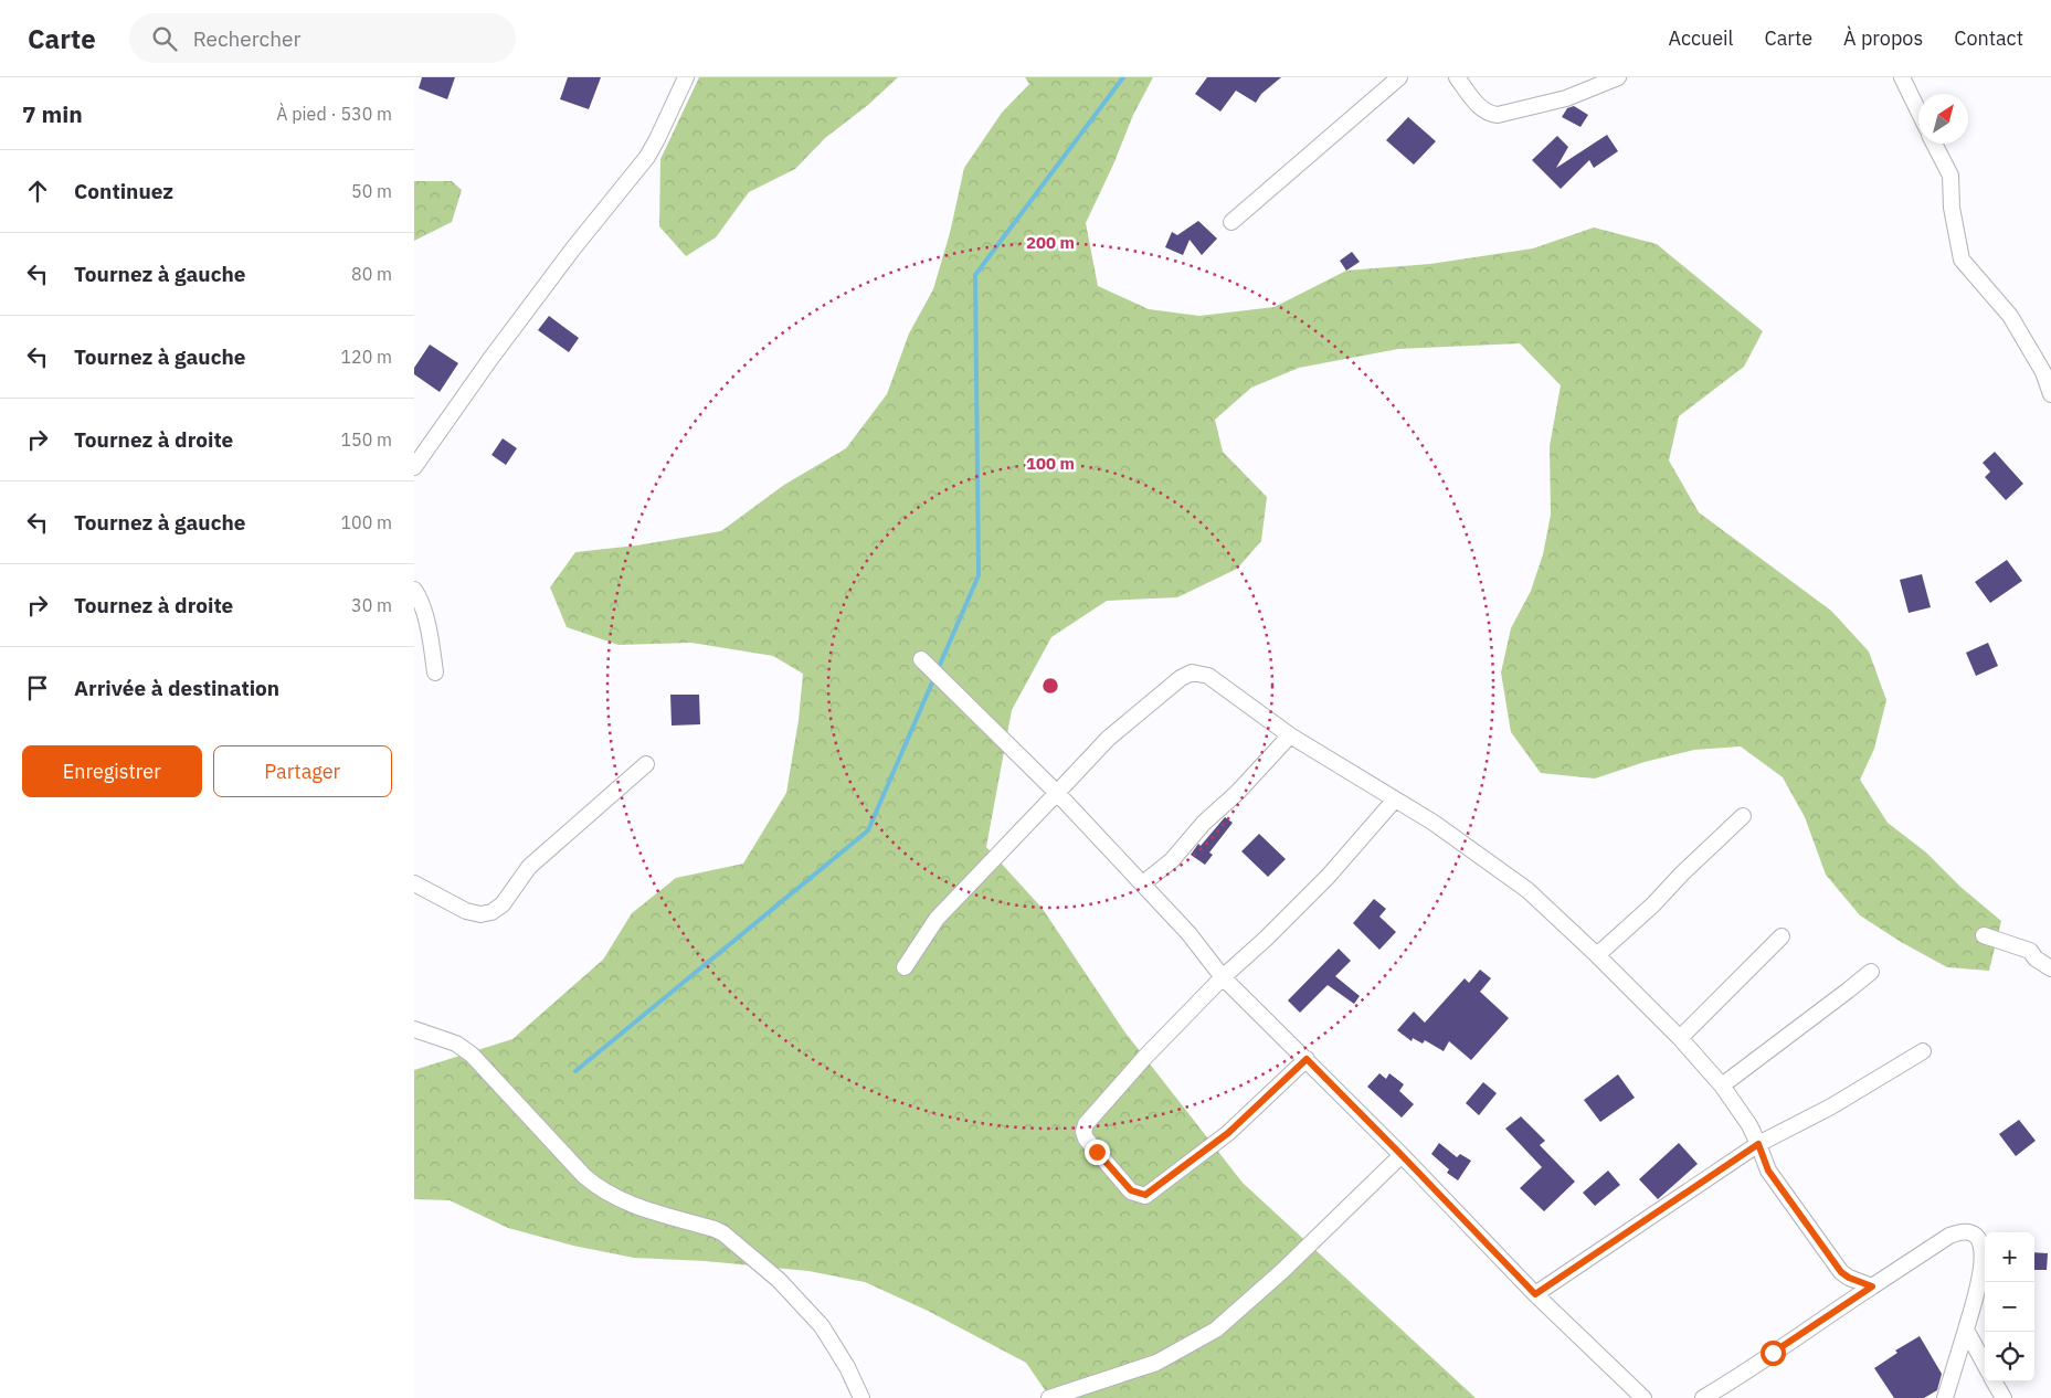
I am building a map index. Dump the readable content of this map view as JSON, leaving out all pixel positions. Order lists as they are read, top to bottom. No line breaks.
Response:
{"north":"top right","page":{"header":"Carte","search":"Rechercher","nav":["Accueil","Carte","À propos","Contact"],"heading":["7 min","À pied · 530 m"],"list":[["Continuez","50 m"],["Tournez à gauche","80 m"],["Tournez à gauche","120 m"],["Tournez à droite","150 m"],["Tournez à gauche","100 m"],["Tournez à droite","30 m"],"Arrivée à destination"],"buttons":["Enregistrer","Partager"],"map_buttons":["+","−"]},"rings":["200 m","100 m"]}
